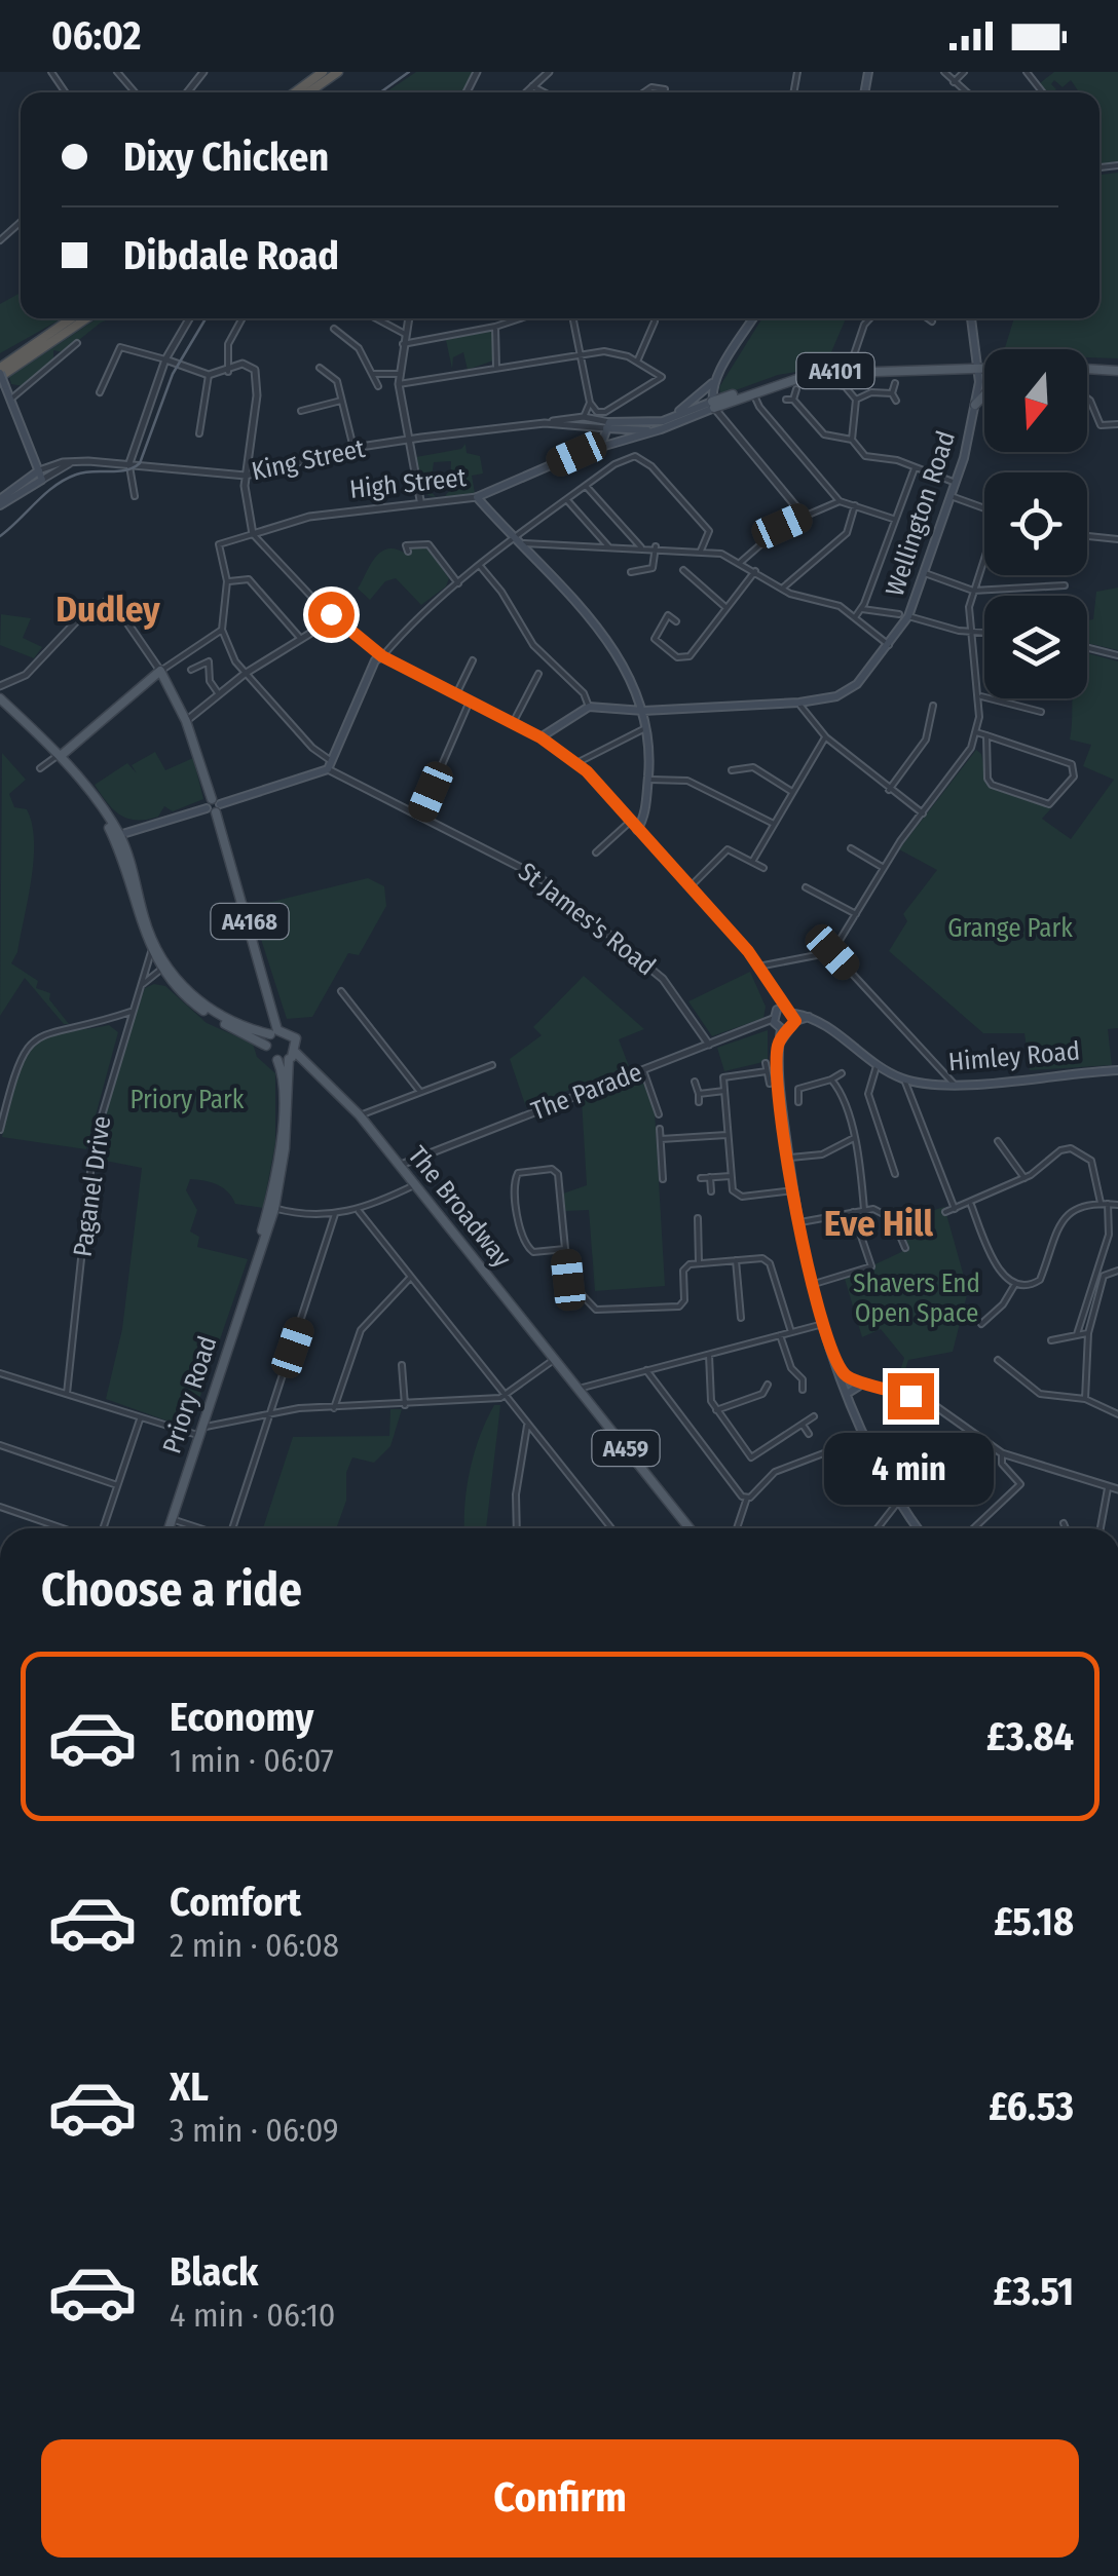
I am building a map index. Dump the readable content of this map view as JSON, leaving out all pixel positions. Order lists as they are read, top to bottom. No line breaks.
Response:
{"streets":{"main road":["A4101","High Street","Wellington Road","A4168","Himley Road","The Broadway","Priory Road","A459"],"street":["King Street","St James's Road","The Parade","Paganel Drive"]},"crossings":[["A4101","High Street"],["A4101","Wellington Road"],["St James's Road","The Parade"],["A4168","The Broadway"],["The Parade","The Broadway"],["The Broadway","Priory Road"]],"districts":["Dudley","Eve Hill"],"parks":["Grange Park","Priory Park","Shavers End Open Space"],"north":"bottom","page":{"status":"06:02","banner":["Dixy Chicken","Dibdale Road"],"bubble":"4 min","heading":"Choose a ride","list":[{"name":"Economy","note":"1 min · 06:07","value":"£3.84"},{"name":"Comfort","note":"2 min · 06:08","value":"£5.18"},{"name":"XL","note":"3 min · 06:09","value":"£6.53"},{"name":"Black","note":"4 min · 06:10","value":"£3.51"}],"buttons":"Confirm"}}
